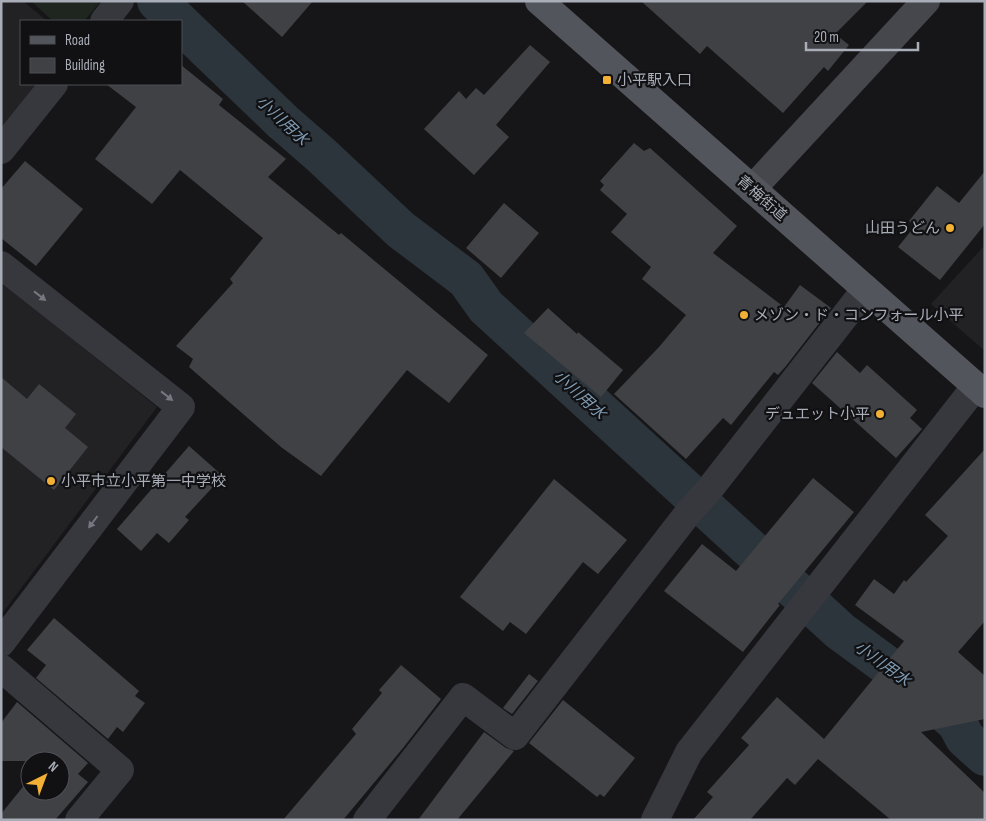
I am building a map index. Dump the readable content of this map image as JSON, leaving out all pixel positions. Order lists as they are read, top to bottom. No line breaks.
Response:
{"streets":{"main road":["青梅街道"]},"water":["小川用水"],"places":{"transit":["小平駅入口"],"other":["山田うどん","メゾン・ド・コンフォール小平","デュエット小平","小平市立小平第一中学校"]},"legend":["Road","Building"],"scale_bar":"20 m","north":"top right"}
